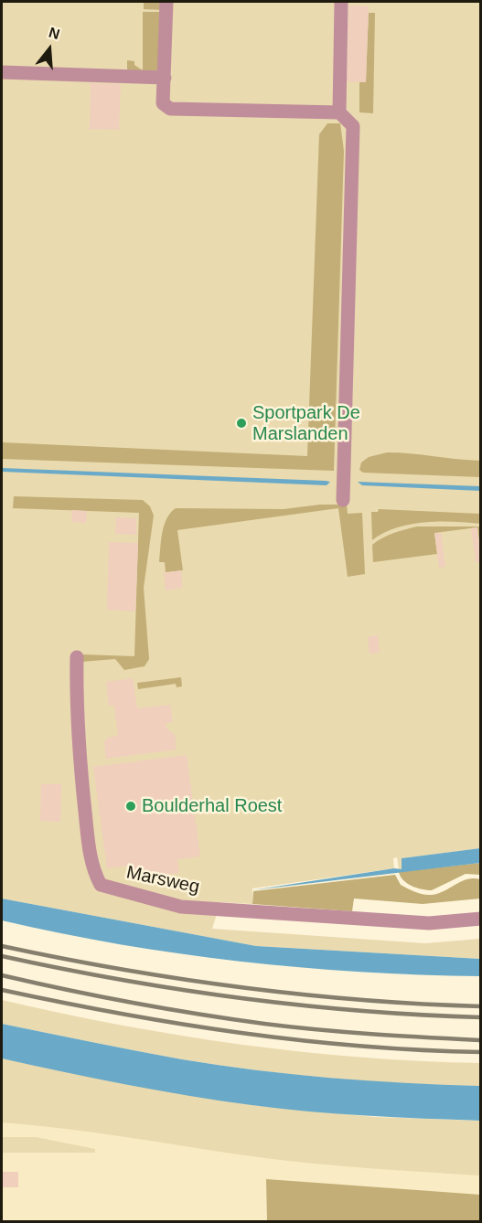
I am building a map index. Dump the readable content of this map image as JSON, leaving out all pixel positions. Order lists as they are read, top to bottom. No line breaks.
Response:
{"streets":{"street":["Marsweg"]},"places":["Sportpark De Marslanden","Boulderhal Roest"],"north":"top"}
